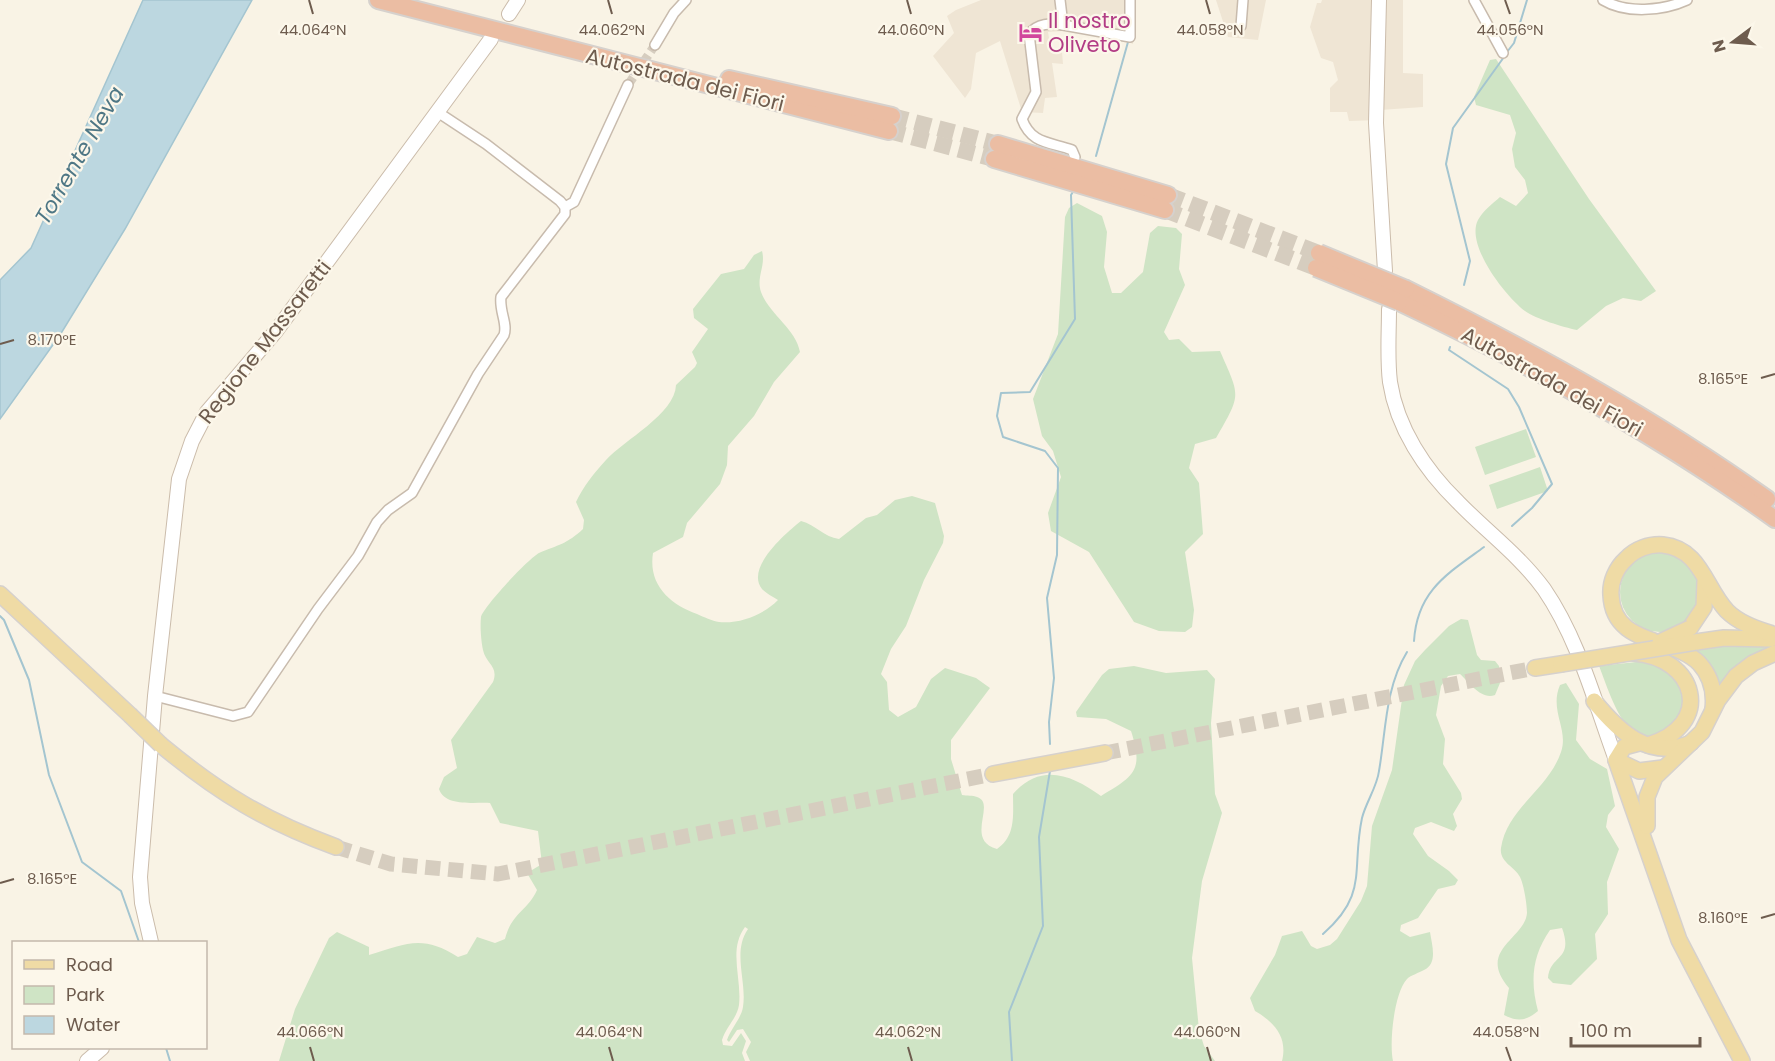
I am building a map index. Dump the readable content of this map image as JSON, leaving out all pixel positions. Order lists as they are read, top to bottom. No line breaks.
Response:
{"streets":{"highway":["Autostrada dei Fiori"],"street":["Regione Massaretti"]},"water":["Torrente Neva"],"places":{"hotel":["Il nostro Oliveto"]},"legend":["Road","Park","Water"],"scale_bar":"100 m","north":"left","coordinates":["44.064°N","44.062°N","44.060°N","44.058°N","44.056°N","8.170°E","8.165°E","8.160°E","44.066°N"]}
